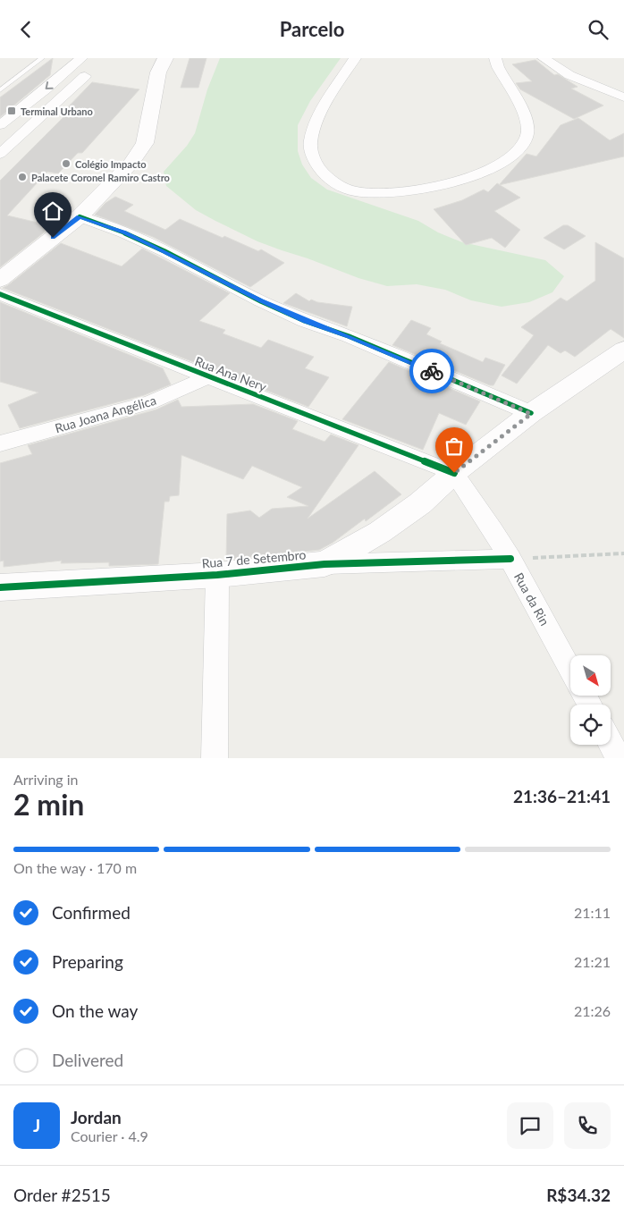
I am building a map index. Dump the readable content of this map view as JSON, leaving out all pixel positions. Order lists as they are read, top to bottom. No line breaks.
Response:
{"streets":{"street":["Rua Ana Nery","Rua Joana Angélica","Rua 7 de Setembro","Rua da Rin"]},"crossings":[["Rua Ana Nery","Rua Joana Angélica"],["Rua Ana Nery","Rua 7 de Setembro"],["Rua Ana Nery","Rua da Rin"],["Rua 7 de Setembro","Rua da Rin"]],"places":{"transit":["Terminal Urbano"],"other":["Colégio Impacto","Palacete Coronel Ramiro Castro"]},"north":"bottom right","page":{"header":"Parcelo","heading":["2 min","Arriving in","21:36–21:41"],"panel":["Jordan","Courier · 4.9","Order #2515","R$34.32"],"bar":"On the way · 170 m","list":[["Confirmed","21:11"],["Preparing","21:21"],["On the way","21:26"],"Delivered"],"round":"J"}}
